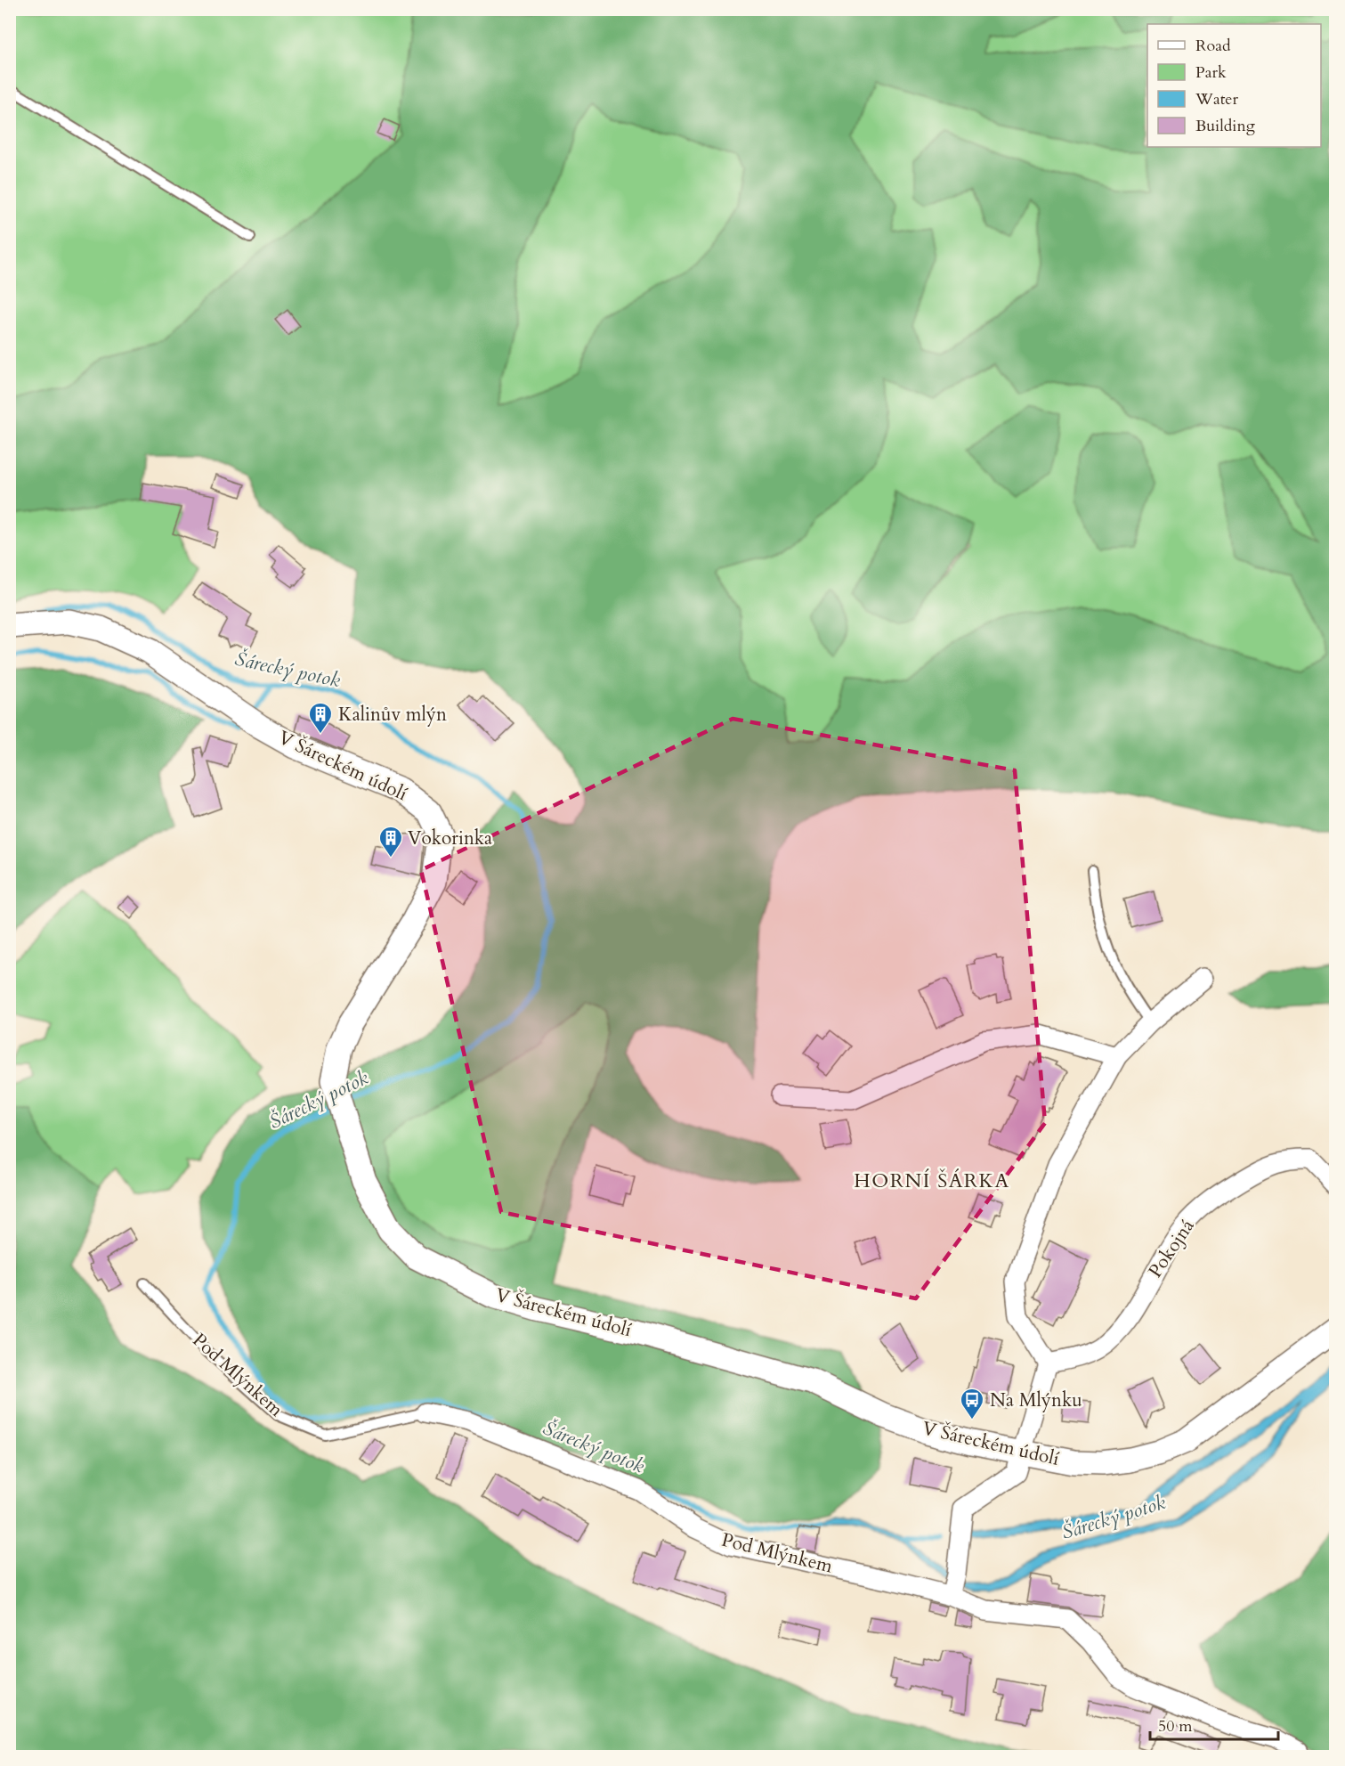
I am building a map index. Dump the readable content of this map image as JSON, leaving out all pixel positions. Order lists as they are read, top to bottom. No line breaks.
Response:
{"streets":{"street":["V Šáreckém údolí","Pokojná","Pod Mlýnkem"]},"districts":["HORNÍ ŠÁRKA"],"water":["Šárecký potok"],"places":{"building":["Kalinův mlýn","Vokorinka"],"bus stop":["Na Mlýnku"]},"legend":["Road","Park","Water","Building"],"scale_bar":"50 m"}
